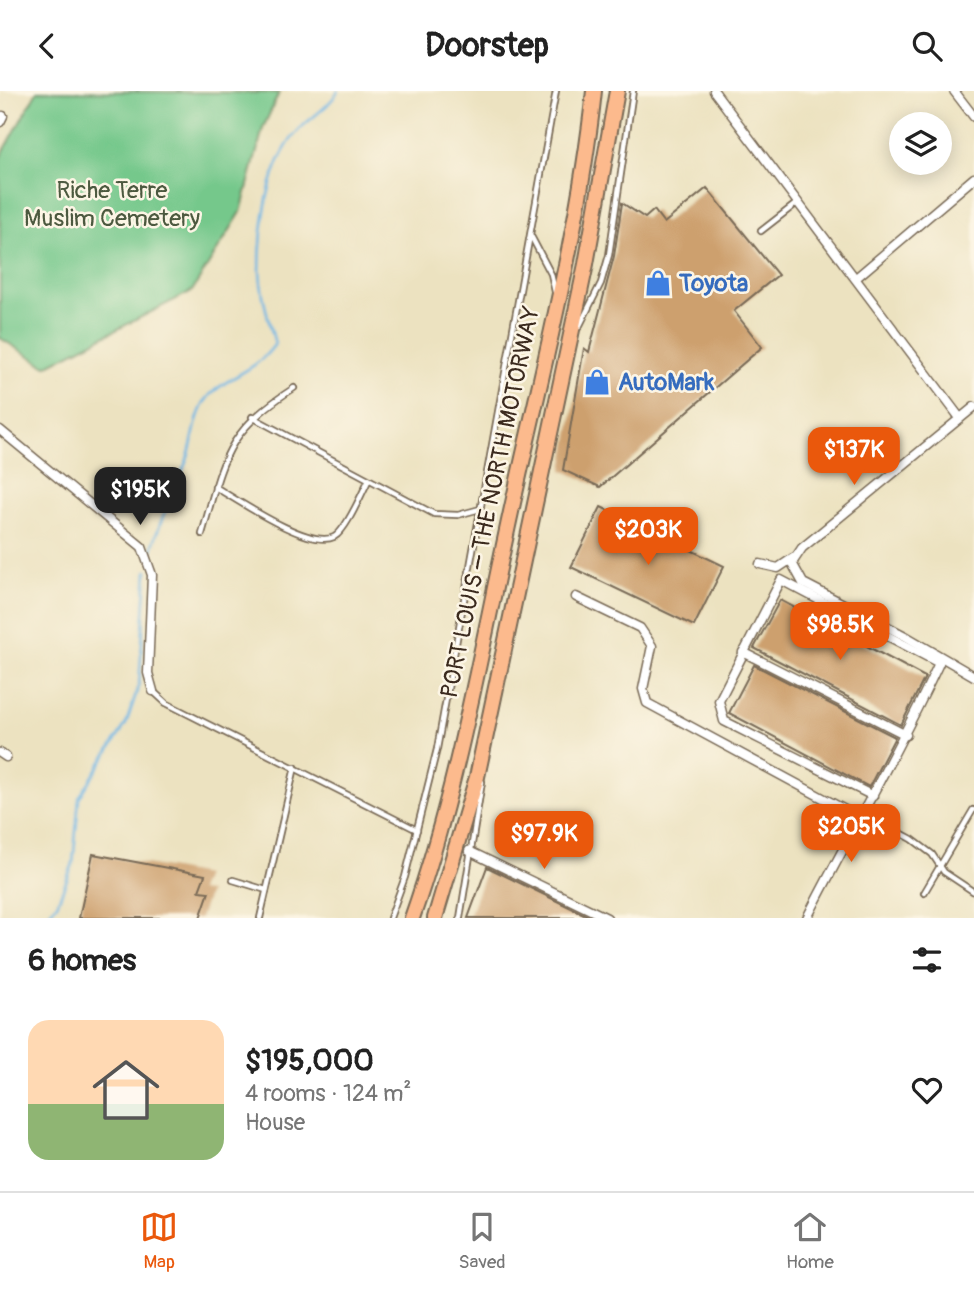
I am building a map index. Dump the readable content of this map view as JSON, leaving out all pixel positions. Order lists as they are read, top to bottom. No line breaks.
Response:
{"streets":{"highway":["PORT LOUIS – THE NORTH MOTORWAY"]},"parks":["Riche Terre Muslim Cemetery"],"places":{"shop":["Toyota","AutoMark"]},"page":{"header":"Doorstep","price":["$137K","$195K","$203K","$98.5K","$205K","$97.9K"],"heading":"6 homes","list":[{"name":"$195,000","note":"4 rooms · 124 m² · House"}],"tabs":["Map","Saved","Home"]}}
